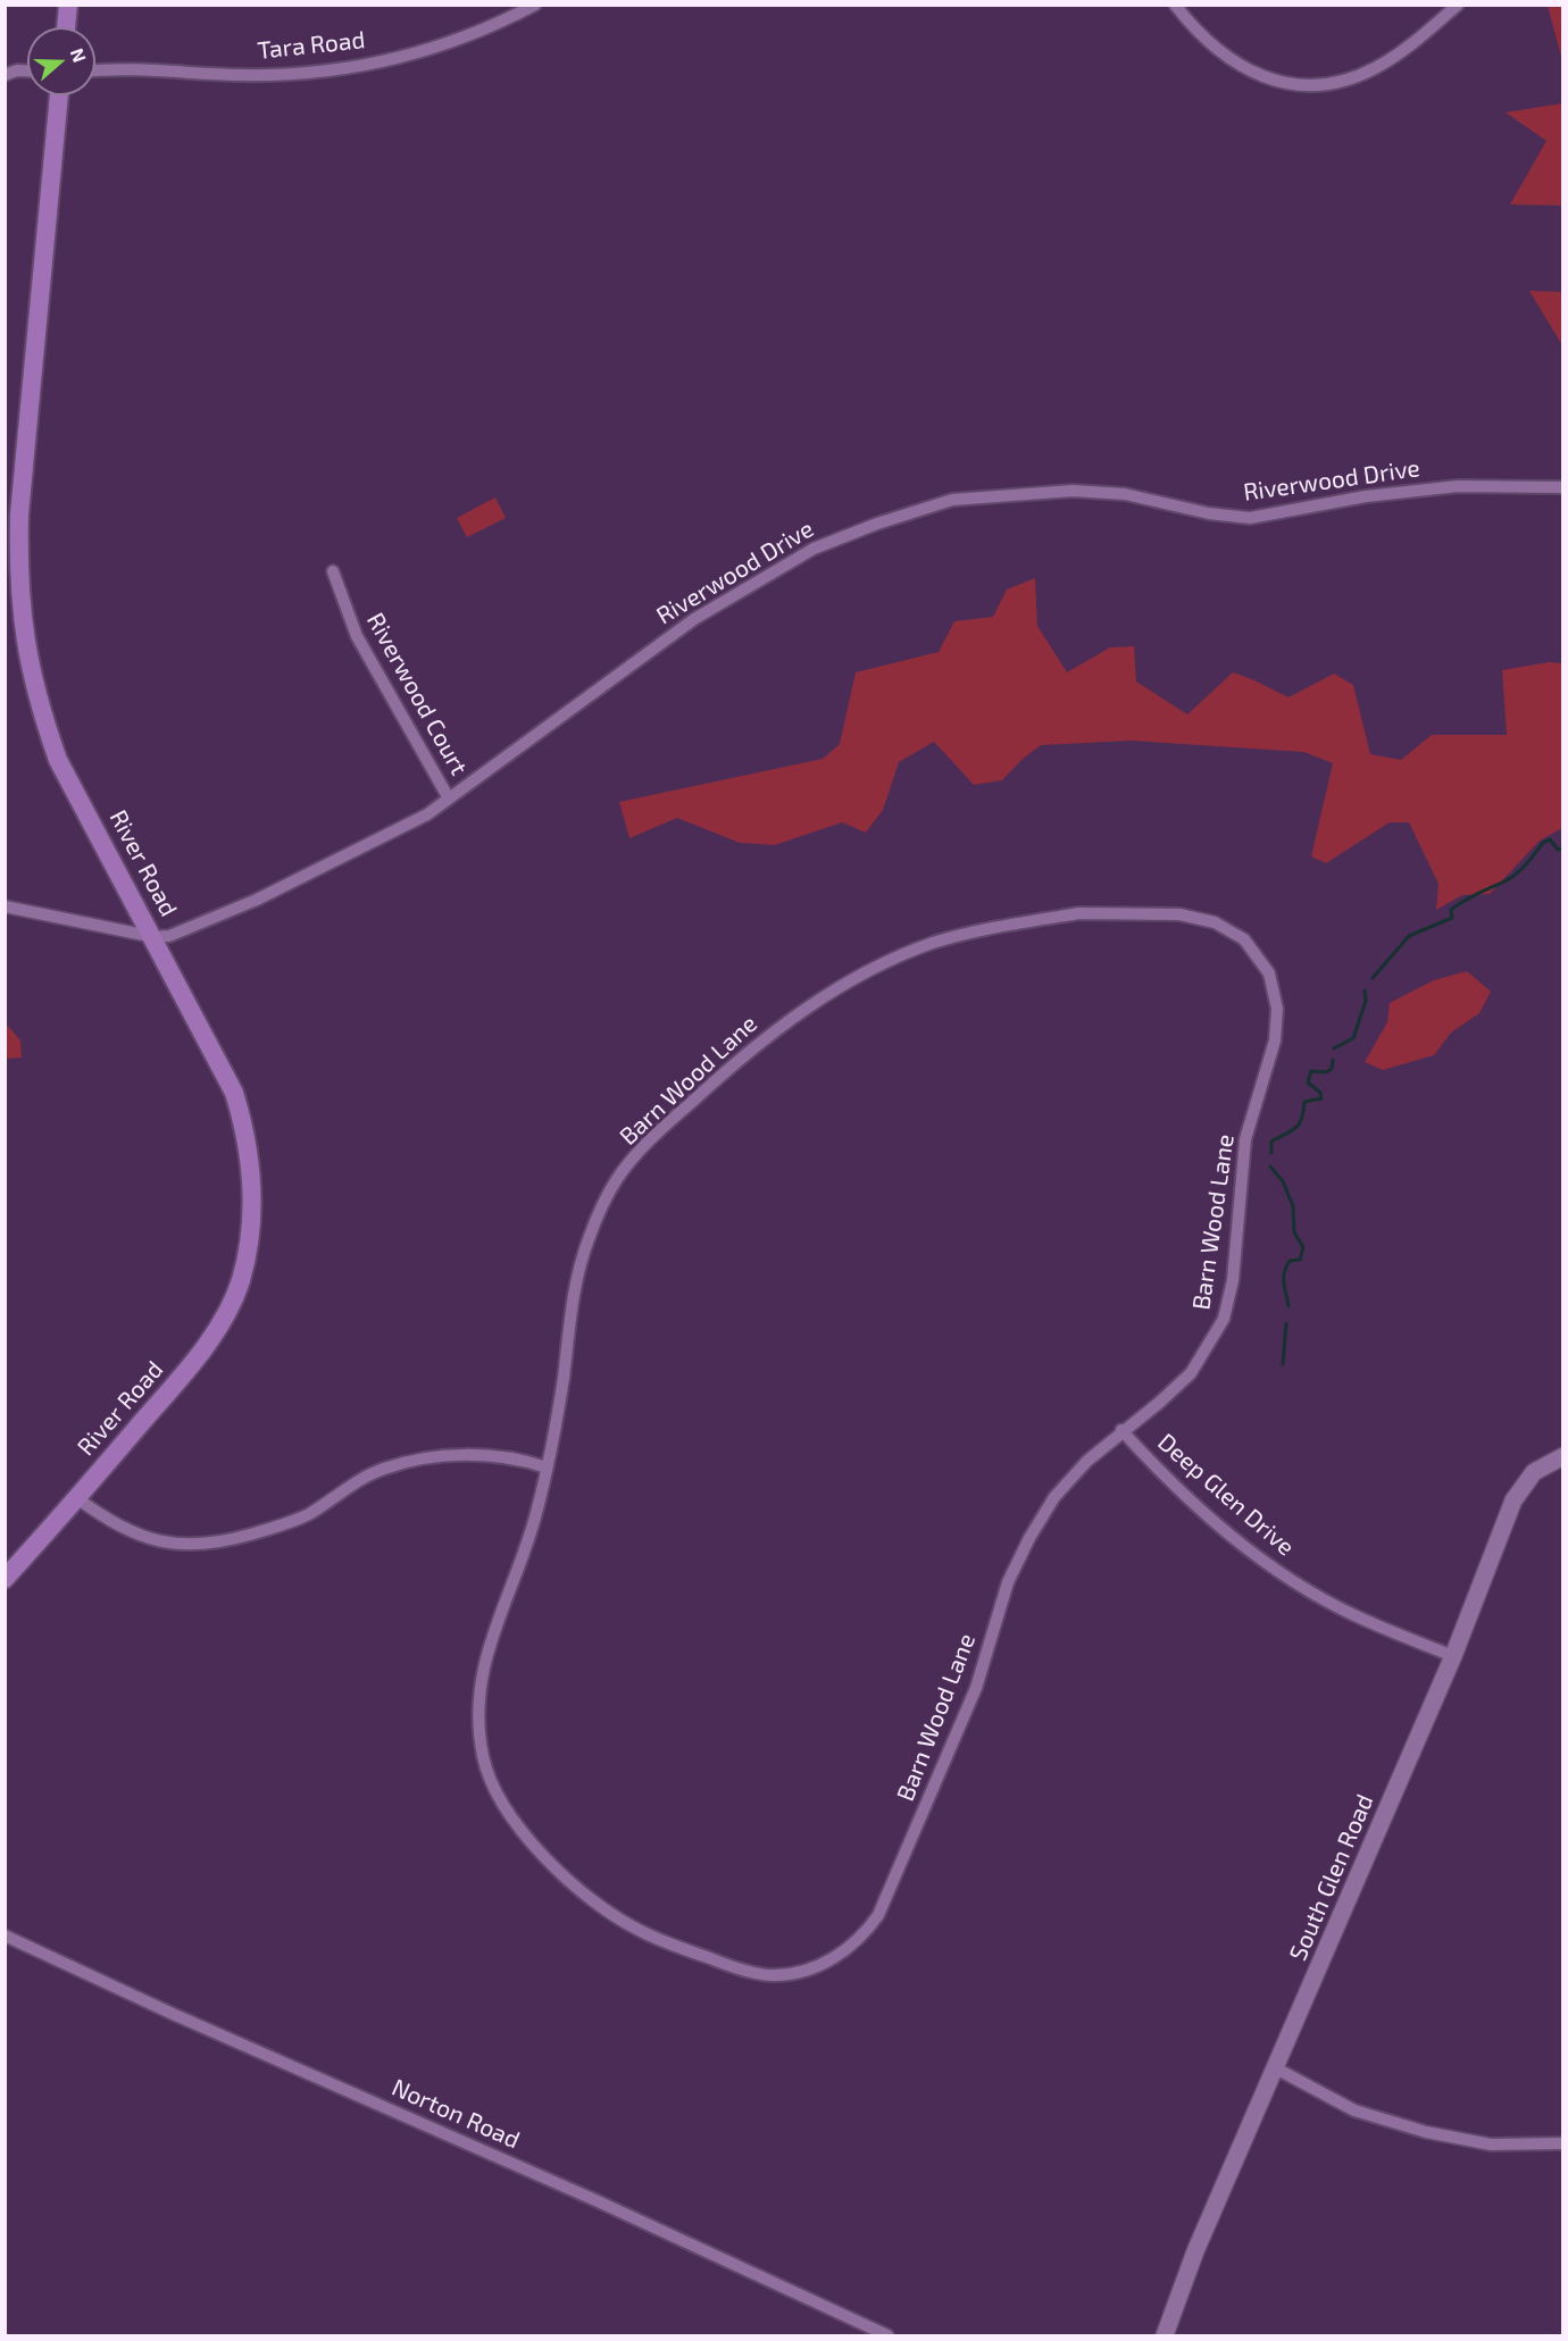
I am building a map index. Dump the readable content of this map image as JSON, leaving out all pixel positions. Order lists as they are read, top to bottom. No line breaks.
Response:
{"streets":{"main road":["River Road","South Glen Road"],"street":["Tara Road","Riverwood Drive","Riverwood Court","Barn Wood Lane","Deep Glen Drive","Norton Road"]},"crossings":[["Riverwood Drive","Riverwood Court"],["Riverwood Drive","River Road"],["Barn Wood Lane","Deep Glen Drive"],["Deep Glen Drive","South Glen Road"]],"north":"right"}
